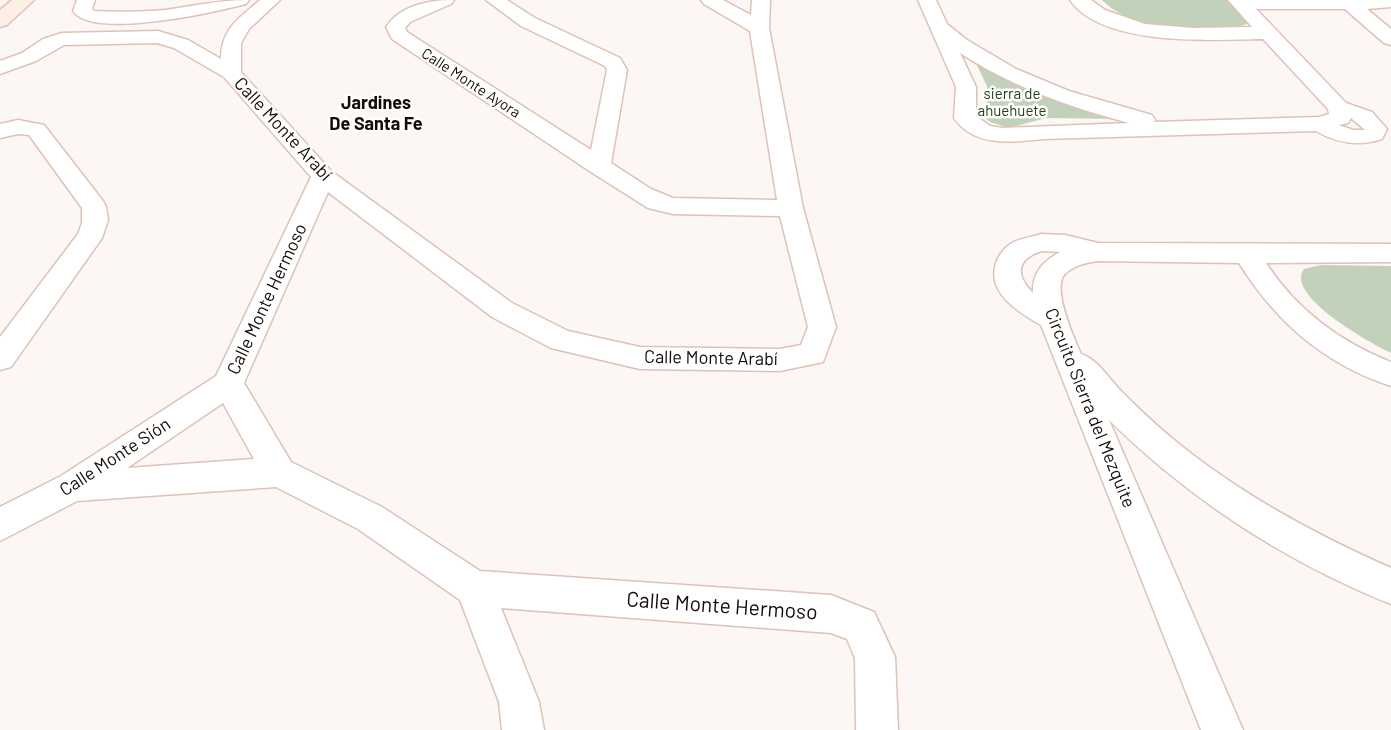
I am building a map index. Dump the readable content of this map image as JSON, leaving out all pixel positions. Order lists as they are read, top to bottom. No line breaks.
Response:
{"streets":{"street":["Calle Monte Ayora","Calle Monte Arabí","Calle Monte Hermoso","Circuito Sierra del Mezquite","Calle Monte Sión"]},"crossings":[["Calle Monte Arabí","Calle Monte Hermoso"],["Calle Monte Hermoso","Calle Monte Sión"]],"districts":["Jardines De Santa Fe"],"parks":["sierra de ahuehuete"]}
